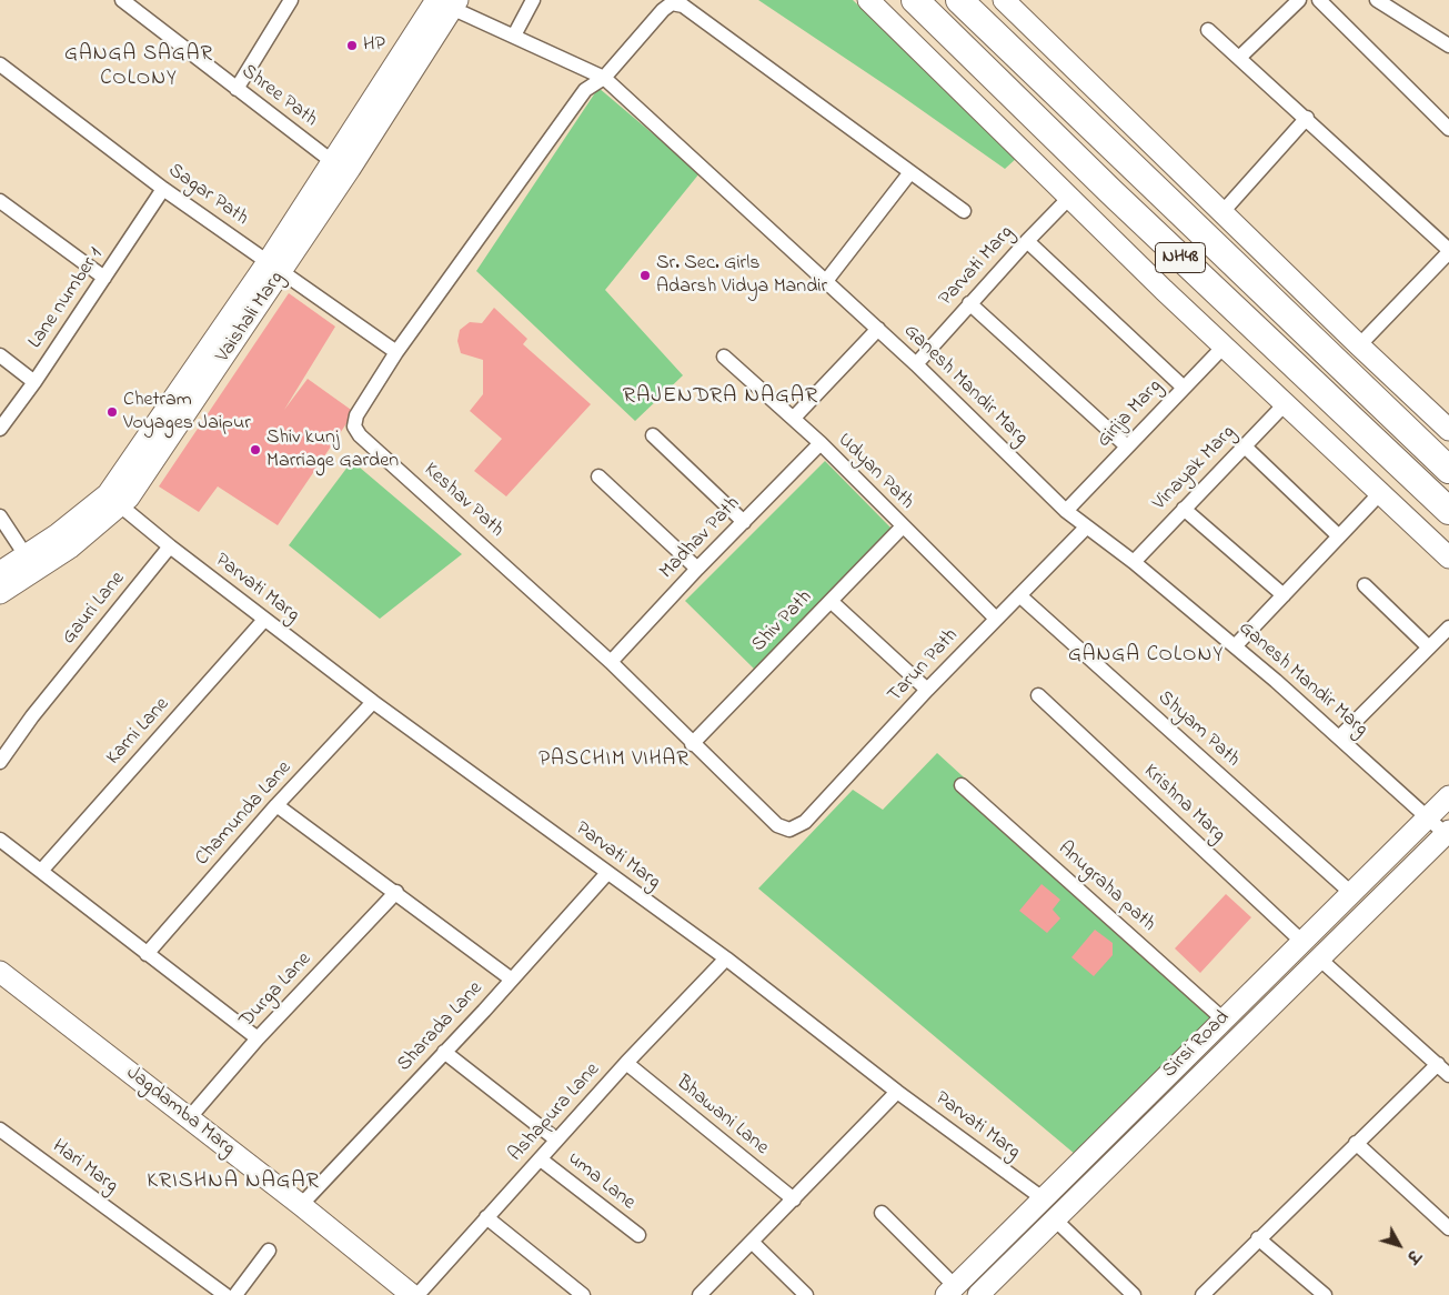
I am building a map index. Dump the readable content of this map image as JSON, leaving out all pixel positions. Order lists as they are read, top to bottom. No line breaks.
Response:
{"streets":{"highway":["NH48"],"street":["Shree Path","Sagar Path","Parvati Marg","Lane number 1","Vaishali Marg","Ganesh Mandir Marg","Girija Marg","Vinayak Marg","Udyan Path","Keshav Path","Madhav Path","Gauri Lane","Shiv Path","Tarun Path","Shyam Path","Karni Lane","Krishna Marg","Chamunda Lane","Anugraha path","Durga Lane","Sharada Lane","Sirsi Road","Jagdamba Marg","Ashapura Lane","Bhawani Lane","Hari Marg","uma Lane"]},"crossings":[["Shree Path","Vaishali Marg"],["Sagar Path","Lane number 1"],["Sagar Path","Vaishali Marg"],["Sagar Path","Keshav Path"],["Parvati Marg","Ganesh Mandir Marg"],["Parvati Marg","Gauri Lane"],["Parvati Marg","Karni Lane"],["Parvati Marg","Chamunda Lane"],["Parvati Marg","Sharada Lane"],["Parvati Marg","Sirsi Road"],["Parvati Marg","Ashapura Lane"],["Vaishali Marg","Ganesh Mandir Marg"],["Ganesh Mandir Marg","Girija Marg"],["Ganesh Mandir Marg","Vinayak Marg"],["Ganesh Mandir Marg","Keshav Path"],["Ganesh Mandir Marg","Tarun Path"],["Ganesh Mandir Marg","Sirsi Road"],["Udyan Path","Madhav Path"],["Udyan Path","Shiv Path"],["Udyan Path","Tarun Path"],["Keshav Path","Madhav Path"],["Keshav Path","Shiv Path"],["Keshav Path","Tarun Path"],["Tarun Path","Shyam Path"],["Shyam Path","Sirsi Road"],["Krishna Marg","Sirsi Road"],["Anugraha path","Sirsi Road"],["Durga Lane","Jagdamba Marg"],["Sharada Lane","Jagdamba Marg"],["Ashapura Lane","Bhawani Lane"],["Ashapura Lane","uma Lane"]],"districts":["GANGA SAGAR COLONY","RAJENDRA NAGAR","GANGA COLONY","PASCHIM VIHAR","KRISHNA NAGAR"],"places":["HP","Sr. Sec. Girls Adarsh Vidya Mandir","Chetram Voyages Jaipur","Shiv kunj Marriage Garden"],"north":"bottom right"}
